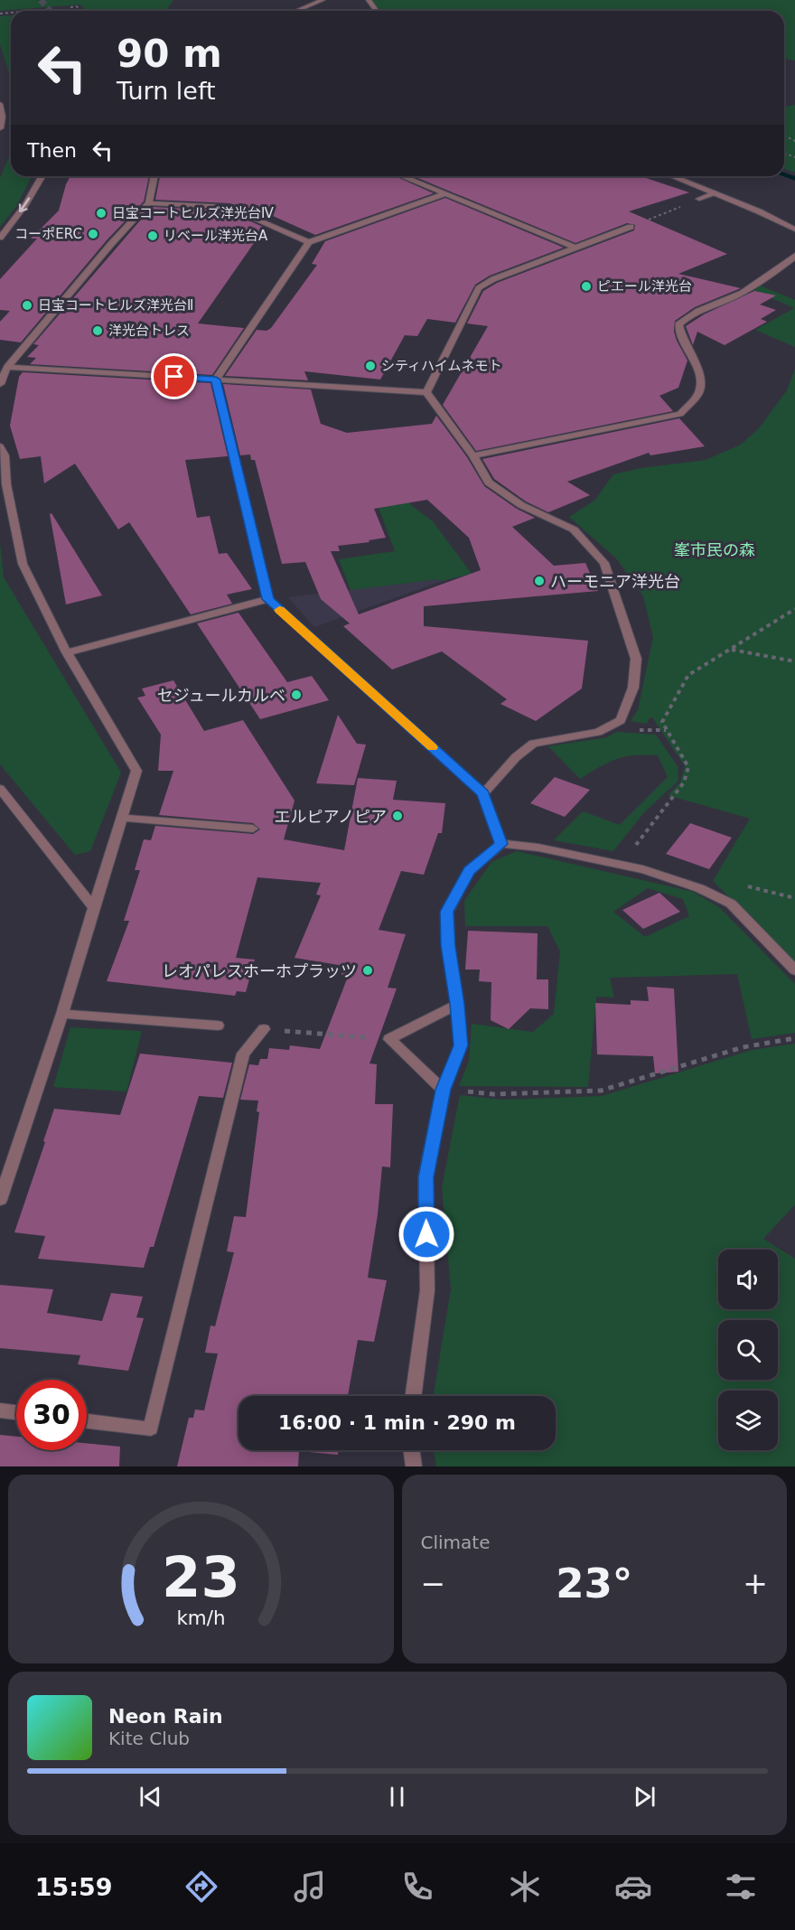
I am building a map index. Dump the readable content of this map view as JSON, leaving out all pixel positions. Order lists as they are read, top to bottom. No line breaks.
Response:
{"parks":["峯市民の森"],"places":["日宝コートヒルズ洋光台Ⅳ","コーポERC","リベール洋光台A","ピエール洋光台","日宝コートヒルズ洋光台Ⅱ","洋光台トレス","シティハイムネモト","ハーモニア洋光台","セジュールカルベ","エルピアノピア","レオパレスホーホプラッツ"],"page":{"turn":["90 m","Turn left"],"then":"Then","limit":"30","trip":"16:00 · 1 min · 290 m","tile":"Climate","heat":["−","23°","+"],"song":["Neon Rain","Kite Club"],"tabs":"15:59","gauge":["23","km/h"]}}
